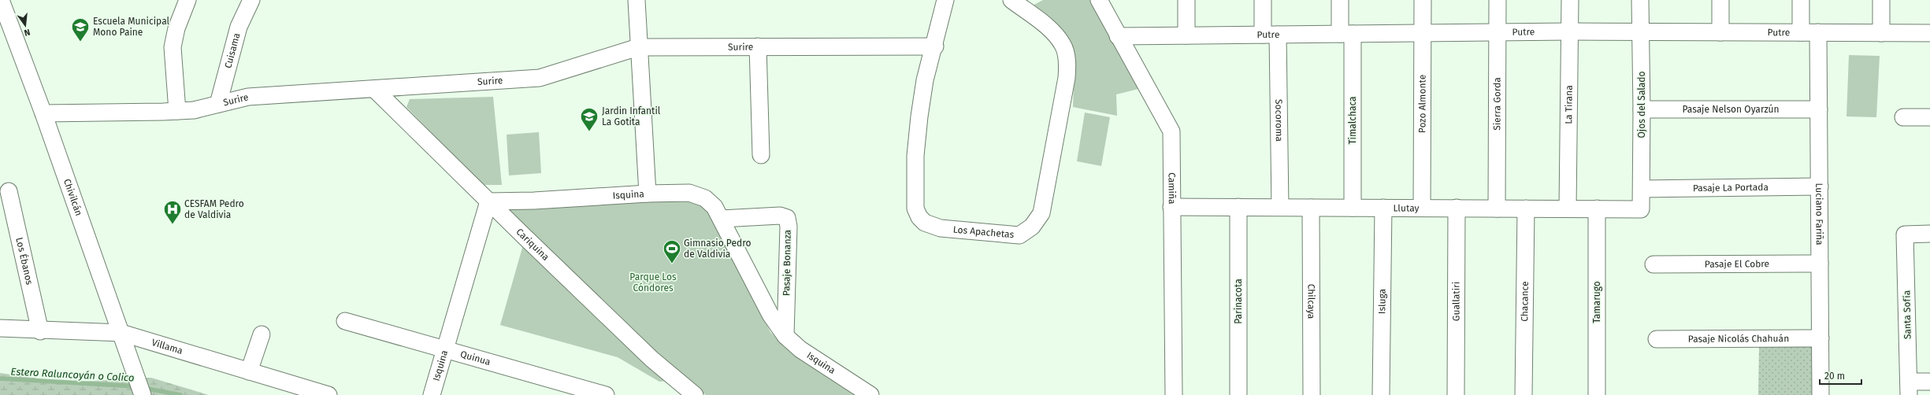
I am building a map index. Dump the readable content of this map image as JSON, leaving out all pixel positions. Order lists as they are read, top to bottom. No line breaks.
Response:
{"streets":{"street":["Putre","Surire","Cuisama","Pozo Almonte","Sierra Gorda","La Tirana","Ojos del Salado","Pasaje Nelson Oyarzún","Socoroma","Timalchaca","Camiña","Pasaje La Portada","Isquina","Chivilcán","Llutay","Luciano Fariña","Los Apachetas","Cariquina","Los Ébanos","Pasaje Bonanza","Pasaje El Cobre","Parinacota","Chilcaya","Isluga","Guallatiri","Chacance","Tamarugo","Santa Sofía","Pasaje Nicolás Chahuán","Villama","Quinua"]},"crossings":[["Putre","Pozo Almonte"],["Putre","Sierra Gorda"],["Putre","La Tirana"],["Putre","Ojos del Salado"],["Putre","Socoroma"],["Putre","Timalchaca"],["Putre","Camiña"],["Putre","Luciano Fariña"],["Surire","Cuisama"],["Surire","Chivilcán"],["Surire","Los Apachetas"],["Surire","Cariquina"],["Pozo Almonte","Llutay"],["Sierra Gorda","Llutay"],["La Tirana","Llutay"],["Ojos del Salado","Pasaje Nelson Oyarzún"],["Ojos del Salado","Pasaje La Portada"],["Ojos del Salado","Llutay"],["Pasaje Nelson Oyarzún","Luciano Fariña"],["Socoroma","Llutay"],["Timalchaca","Llutay"],["Camiña","Llutay"],["Pasaje La Portada","Luciano Fariña"],["Isquina","Cariquina"],["Isquina","Pasaje Bonanza"],["Isquina","Quinua"],["Chivilcán","Villama"],["Llutay","Parinacota"],["Llutay","Chilcaya"],["Llutay","Isluga"],["Llutay","Guallatiri"],["Llutay","Chacance"],["Llutay","Tamarugo"],["Luciano Fariña","Pasaje El Cobre"],["Luciano Fariña","Pasaje Nicolás Chahuán"],["Los Ébanos","Villama"]],"water":["Estero Raluncoyán o Colico"],"parks":["Parque Los Cóndores"],"places":{"school or university":["Escuela Municipal Mono Paine","Jardin Infantil La Gotita"],"hospital":["CESFAM Pedro de Valdivia"],"sports":["Gimnasio Pedro de Valdivia"]},"scale_bar":"20 m","north":"bottom"}
